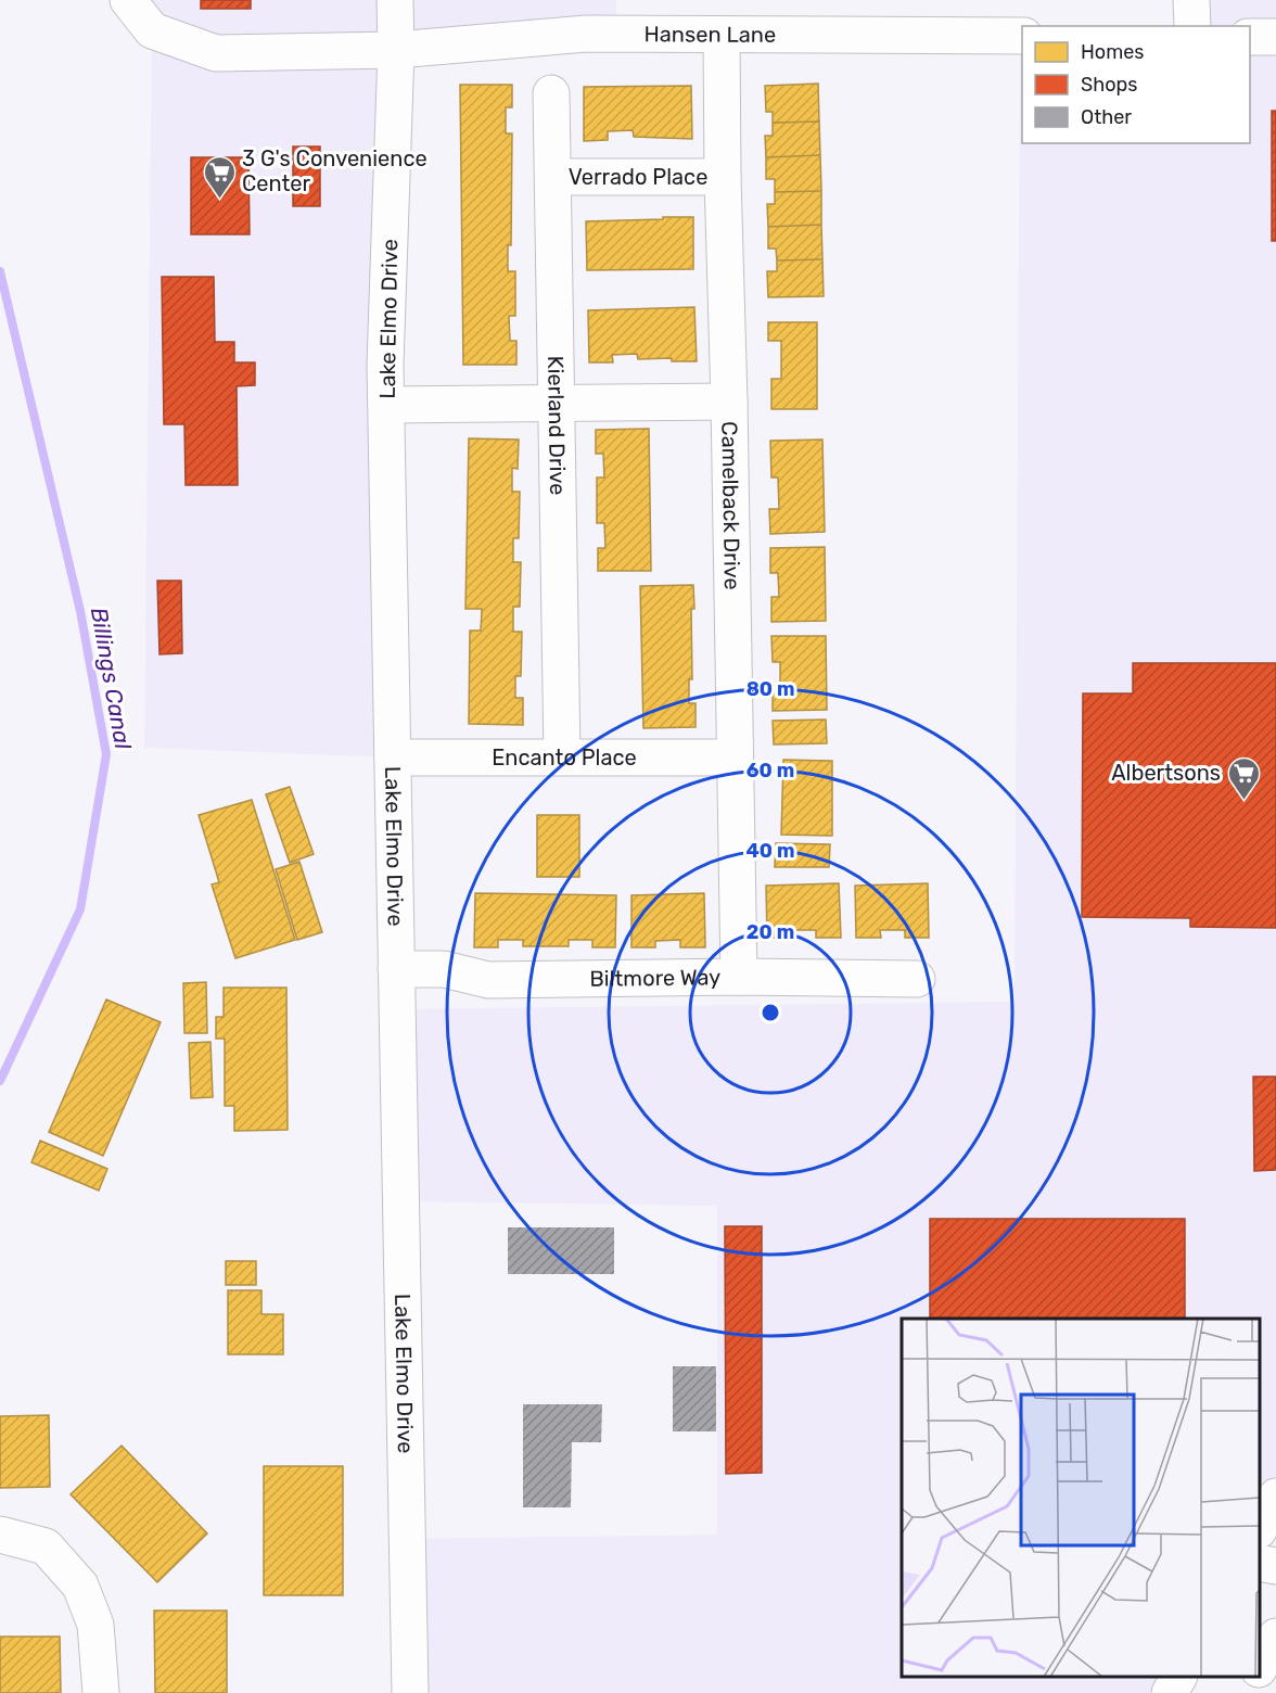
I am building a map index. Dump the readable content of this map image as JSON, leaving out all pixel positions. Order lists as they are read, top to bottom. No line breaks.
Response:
{"streets":{"street":["Hansen Lane","Verrado Place","Lake Elmo Drive","Kierland Drive","Camelback Drive","Encanto Place","Biltmore Way"]},"crossings":[["Hansen Lane","Lake Elmo Drive"],["Hansen Lane","Camelback Drive"],["Verrado Place","Kierland Drive"],["Verrado Place","Camelback Drive"],["Lake Elmo Drive","Encanto Place"],["Lake Elmo Drive","Biltmore Way"],["Kierland Drive","Encanto Place"],["Camelback Drive","Encanto Place"],["Camelback Drive","Biltmore Way"]],"water":["Billings Canal"],"places":{"supermarket":["3 G's Convenience Center","Albertsons"]},"legend":["Homes","Shops","Other"],"rings":["80 m","60 m","40 m","20 m"]}
